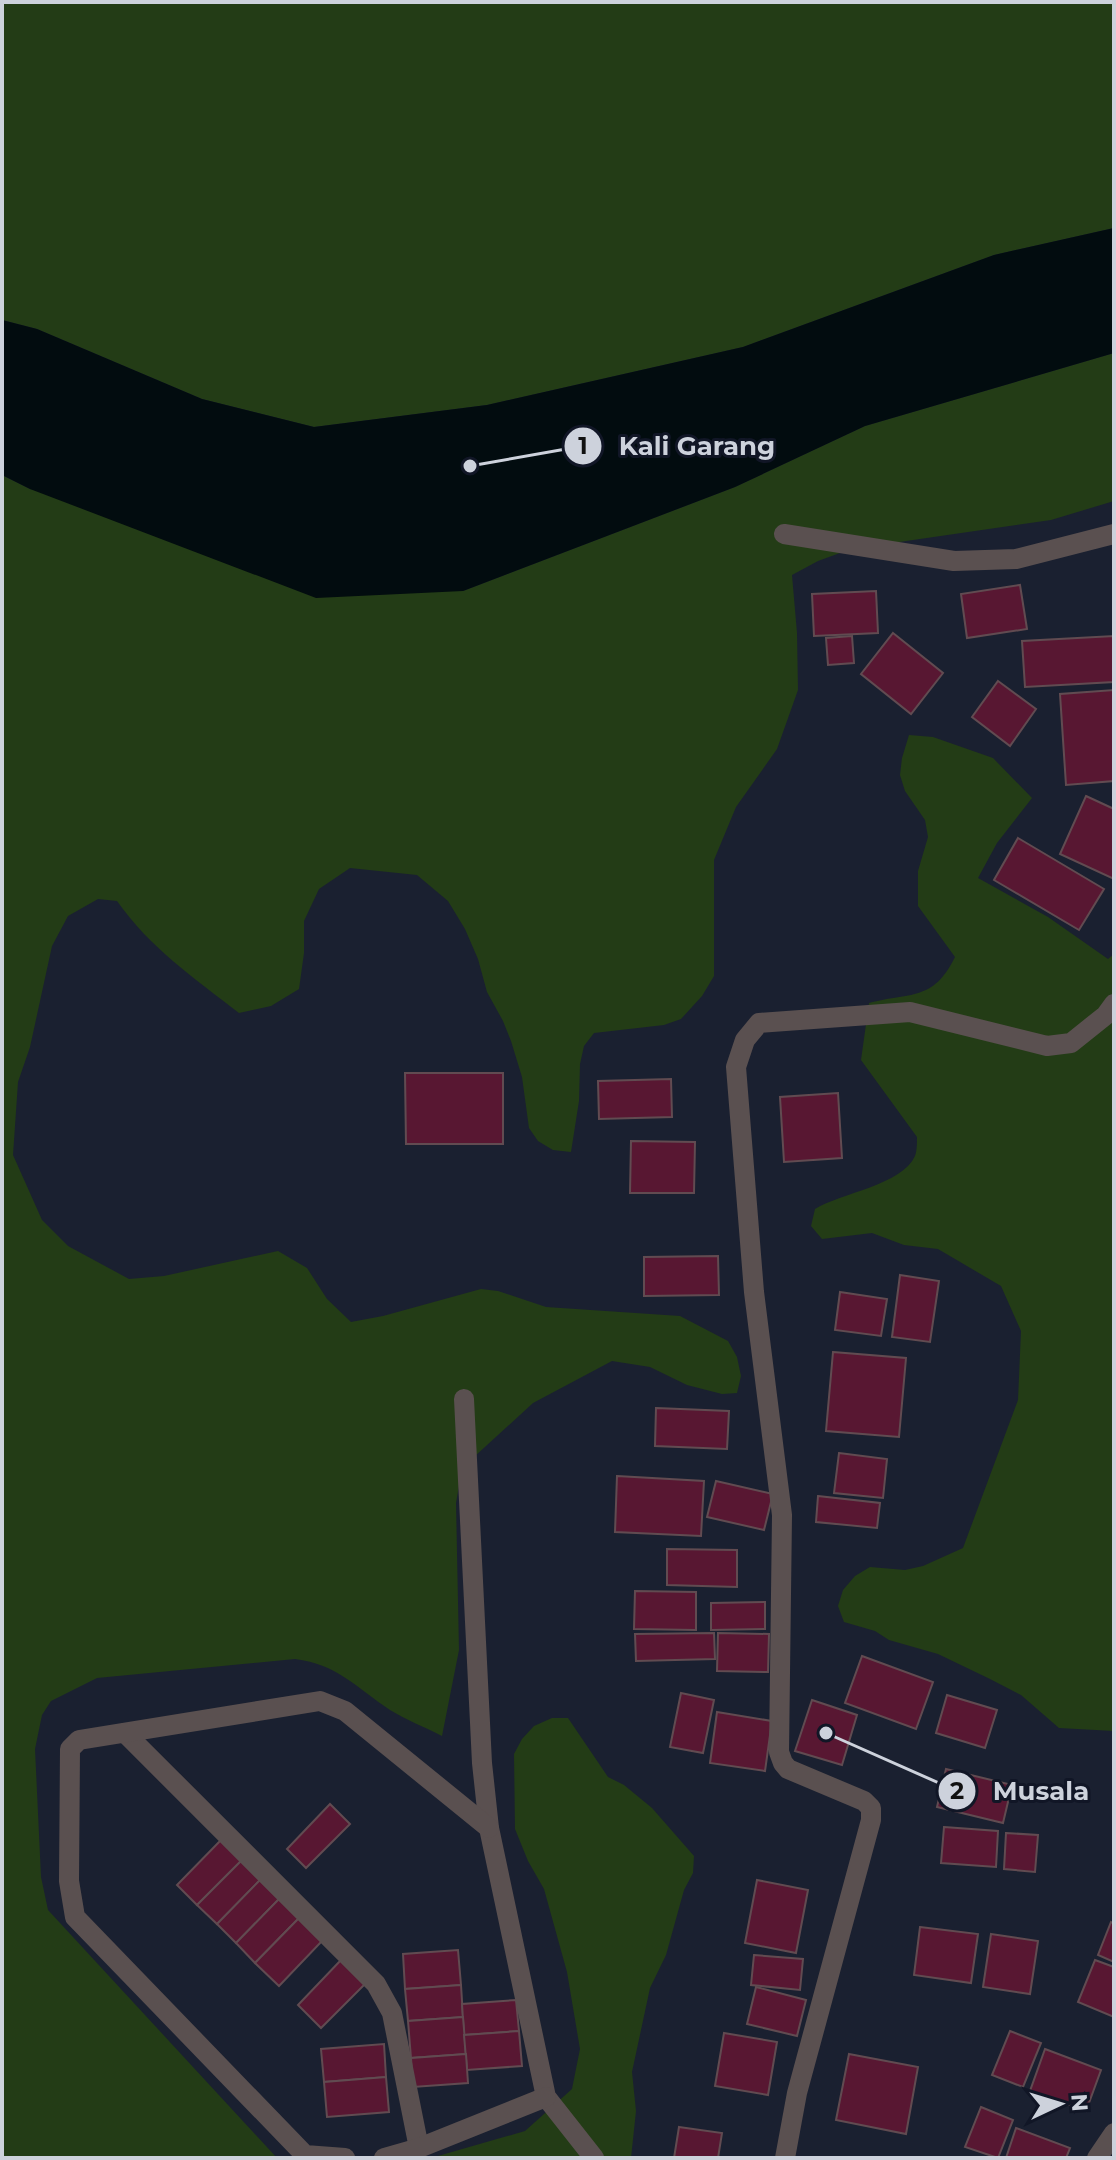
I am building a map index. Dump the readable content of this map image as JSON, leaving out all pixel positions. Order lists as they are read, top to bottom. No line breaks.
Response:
{"places":["Kali Garang","Musala"],"north":"right"}
